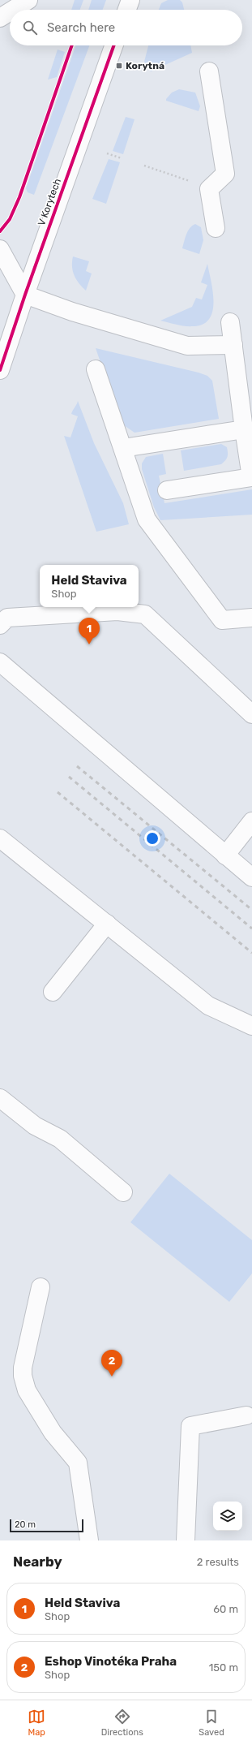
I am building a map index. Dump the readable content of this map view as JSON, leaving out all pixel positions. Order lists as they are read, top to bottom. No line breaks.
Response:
{"streets":{"street":["V Korytech"]},"places":{"transit":["Korytná"]},"scale_bar":"20 m","page":{"search":"Search here","popup":["Held Staviva","Shop"],"pins":["1","2"],"scale":"20 m","heading":["Nearby","2 results"],"list":[{"mark":"1","name":"Held Staviva","note":"Shop","value":"60 m"},{"mark":"2","name":"Eshop Vinotéka Praha","note":"Shop","value":"150 m"}],"nav":["Map","Directions","Saved"]}}
